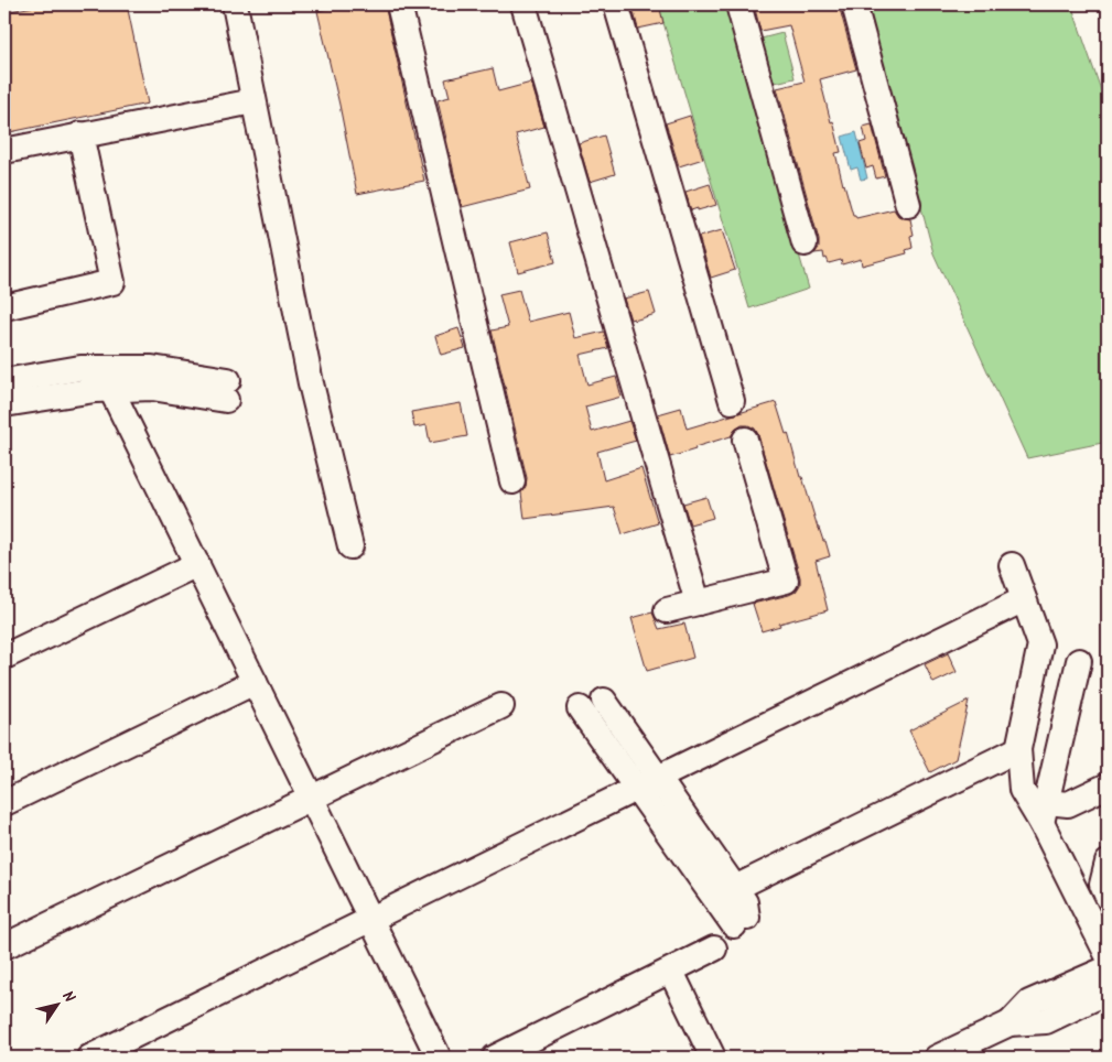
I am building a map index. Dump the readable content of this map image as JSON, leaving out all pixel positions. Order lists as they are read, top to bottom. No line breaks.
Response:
{"north":"top right"}
